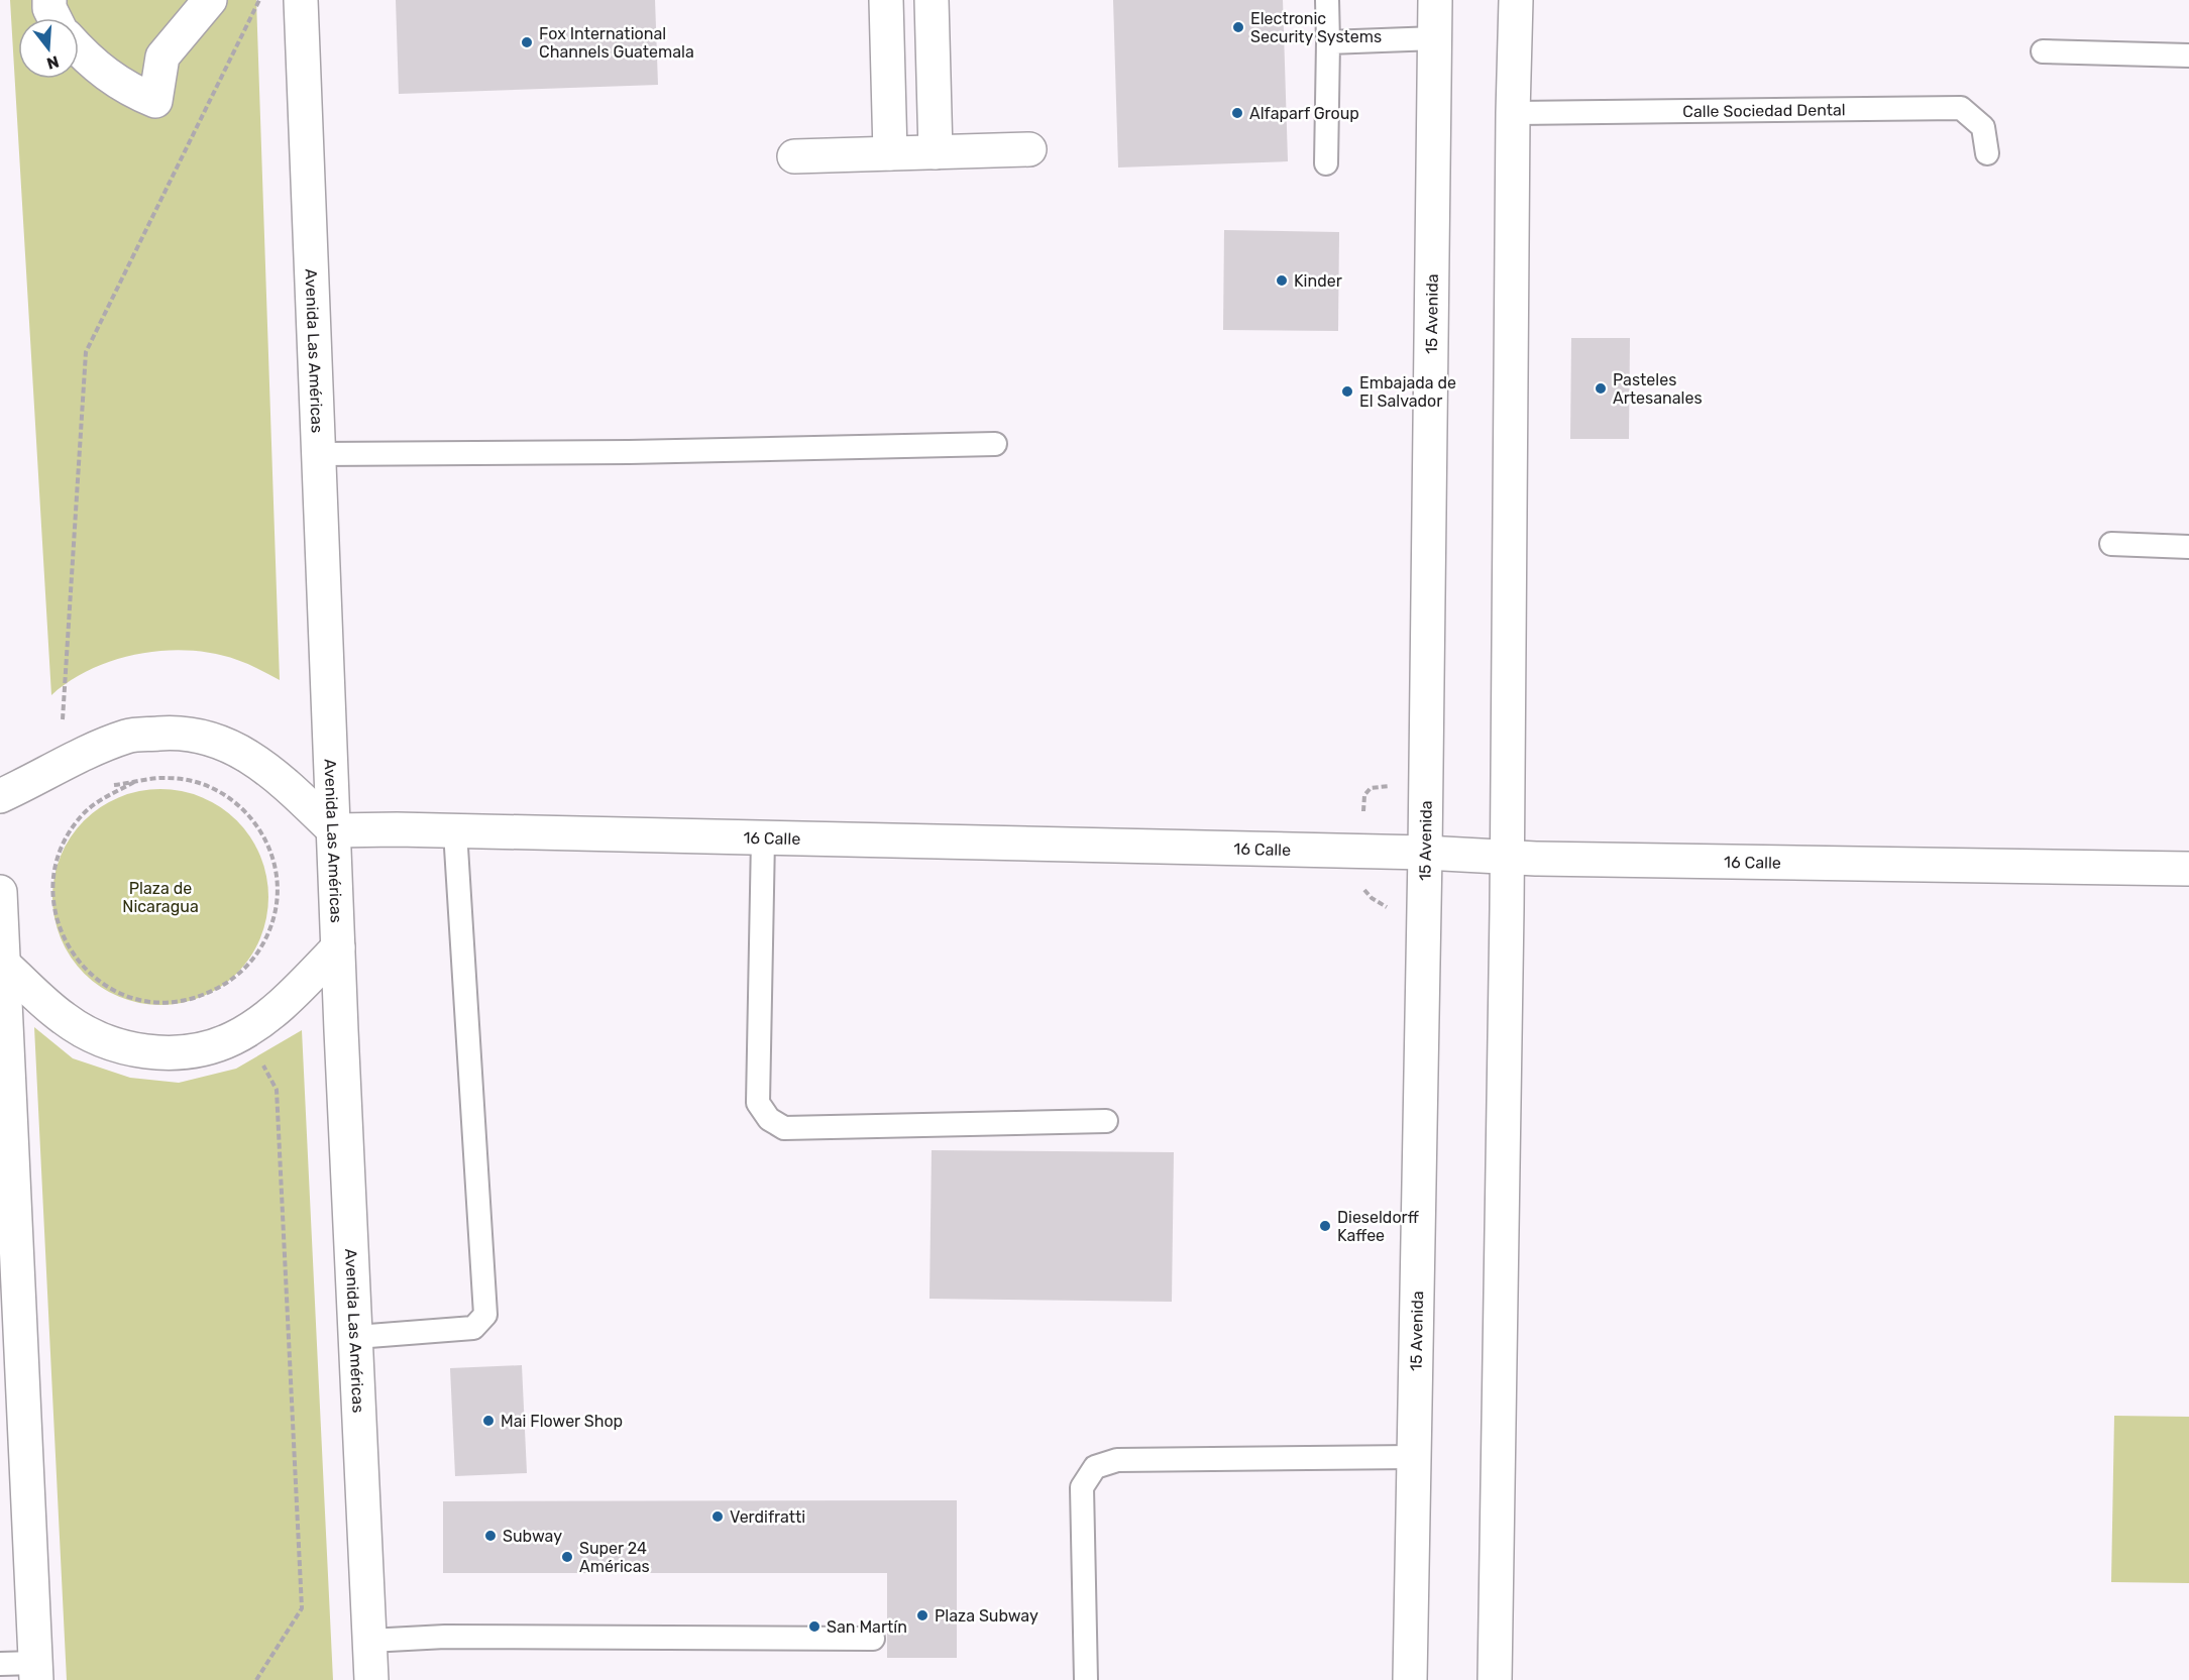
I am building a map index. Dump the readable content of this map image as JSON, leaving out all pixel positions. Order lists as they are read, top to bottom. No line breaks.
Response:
{"streets":{"street":["15 Avenida","Avenida Las Américas","16 Calle"],"lane":["Calle Sociedad Dental"]},"crossings":[["15 Avenida","16 Calle"],["Avenida Las Américas","16 Calle"]],"parks":["Plaza de Nicaragua"],"places":["Electronic Security Systems","Fox International Channels Guatemala","Alfaparf Group","Kinder","Pasteles Artesanales","Embajada de El Salvador","Dieseldorff Kaffee","Mai Flower Shop","Verdifratti","Subway","Super 24 Américas","Plaza Subway","San Martín"],"north":"bottom"}
